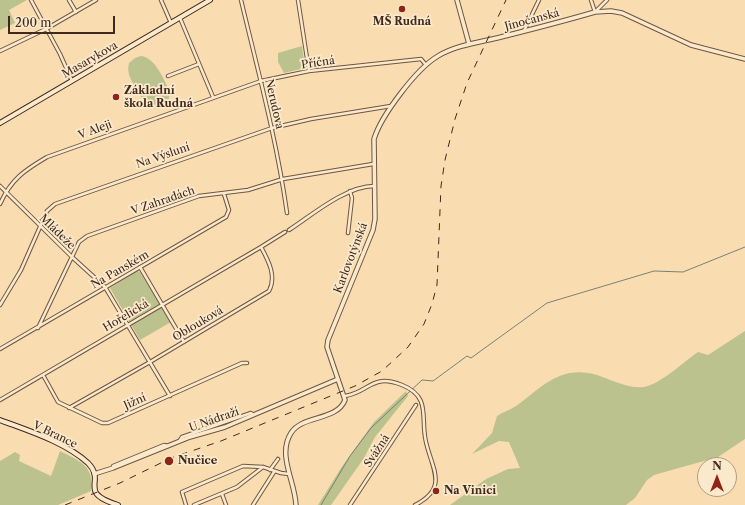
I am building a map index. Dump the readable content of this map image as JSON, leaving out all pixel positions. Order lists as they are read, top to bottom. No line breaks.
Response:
{"streets":{"main road":["Masarykova","V Brance"],"street":["Jinočanská","Příčná","Nerudova","V Aleji","Na Výsluní","V Zahradách","Mládeže","Karlovotýnská","Na Panském","Hořelická","Oblouková","Jižní","U Nádraží","Svážná"]},"crossings":[["Jinočanská","Karlovotýnská"],["Příčná","Nerudova"],["Příčná","V Aleji"],["Příčná","Karlovotýnská"],["Nerudova","Na Výsluní"],["Nerudova","V Zahradách"],["V Aleji","Mládeže"],["Na Výsluní","Mládeže"],["Na Výsluní","Karlovotýnská"],["V Zahradách","Mládeže"],["V Zahradách","Karlovotýnská"],["V Zahradách","Na Panském"],["Mládeže","Na Panském"],["Mládeže","Hořelická"],["Mládeže","Oblouková"],["Mládeže","Jižní"],["Karlovotýnská","U Nádraží"],["Hořelická","Oblouková"],["Hořelická","Jižní"],["Oblouková","Jižní"],["U Nádraží","V Brance"]],"places":["MŠ Rudná","Základní škola Rudná","Nučice","Na Vinici"],"scale_bar":"200 m","north":"top"}
